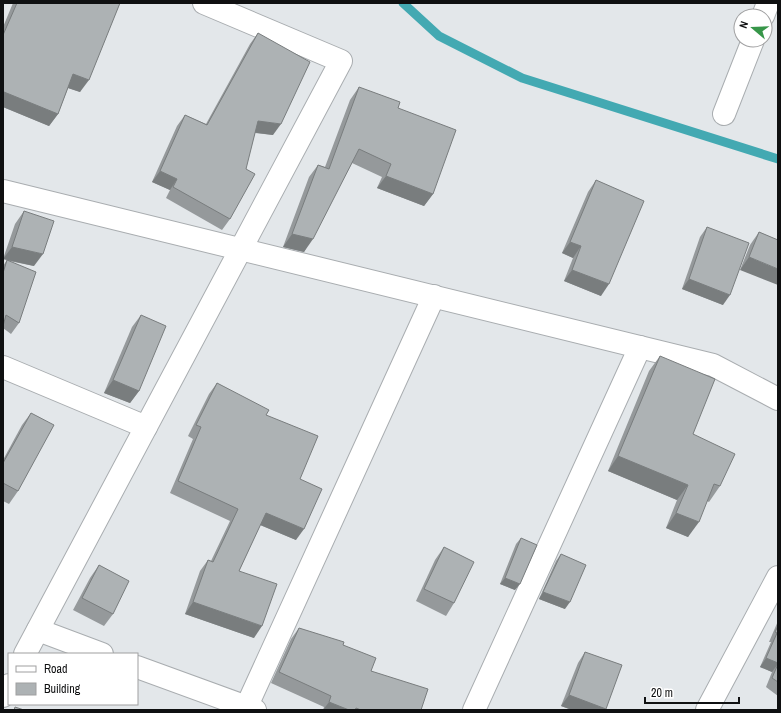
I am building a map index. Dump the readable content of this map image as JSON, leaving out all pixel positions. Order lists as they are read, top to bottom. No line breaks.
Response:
{"legend":["Road","Building"],"scale_bar":"20 m","north":"left"}
